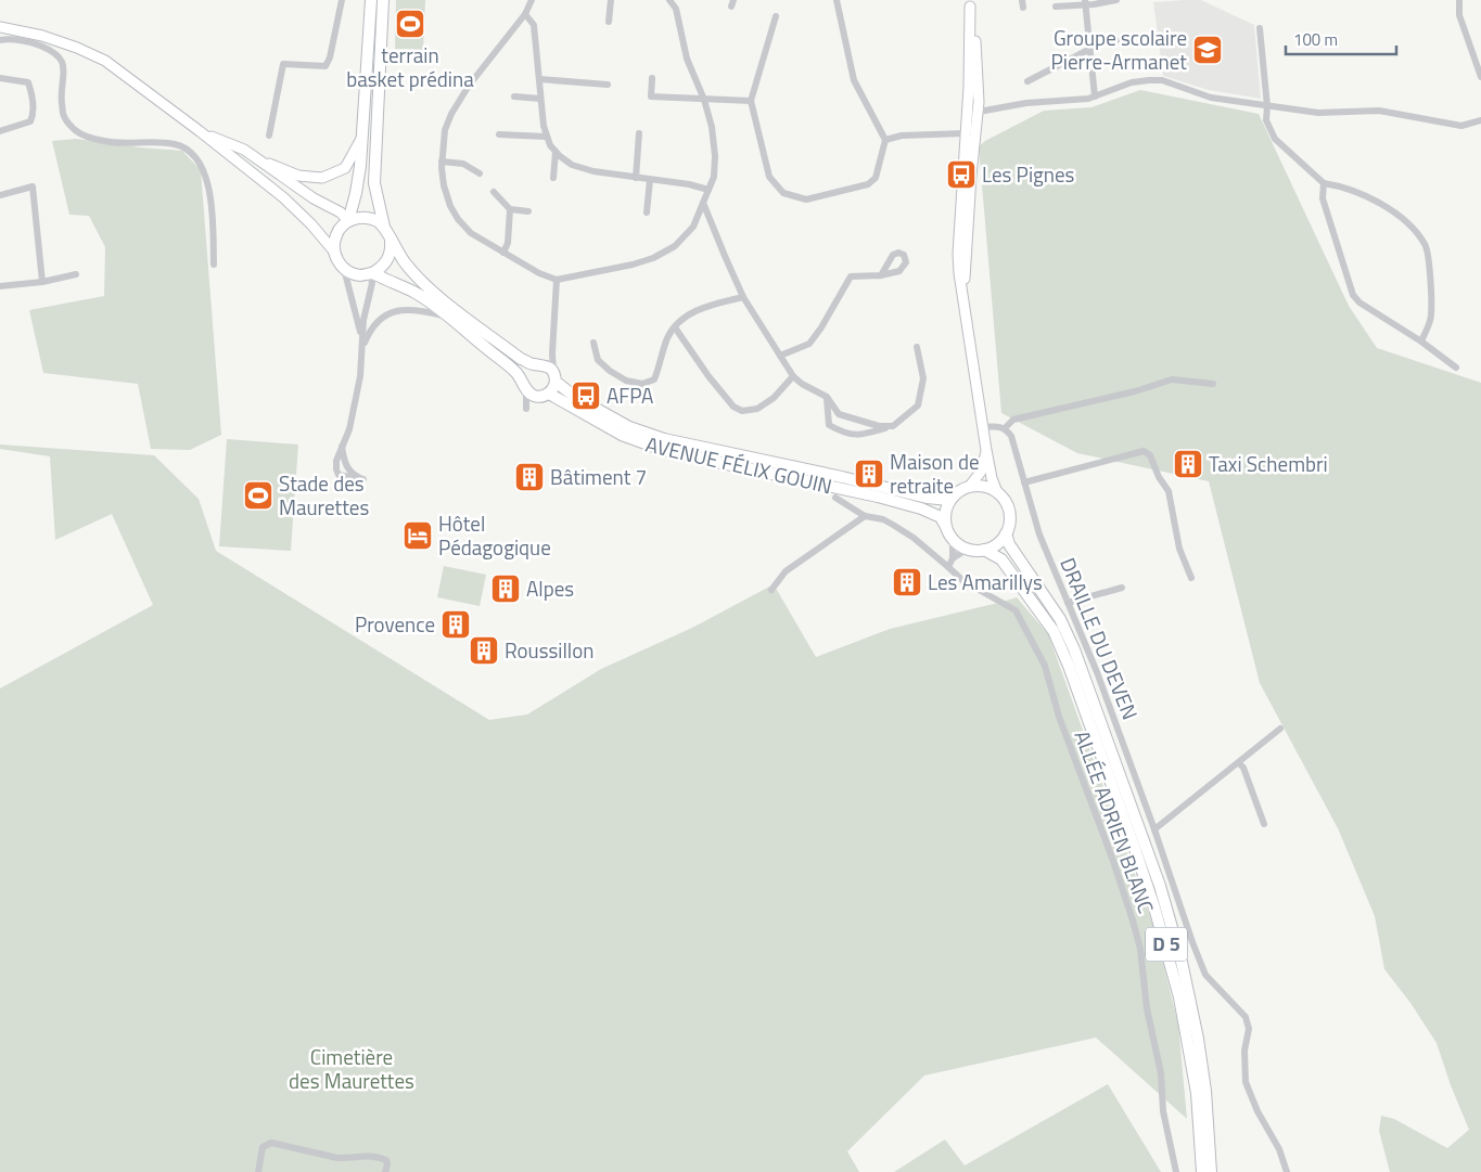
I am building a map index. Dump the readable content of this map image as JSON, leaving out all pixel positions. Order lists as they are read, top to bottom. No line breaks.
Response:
{"streets":{"main road":["AVENUE FÉLIX GOUIN","D 5"],"street":["DRAILLE DU DEVEN","ALLÉE ADRIEN BLANC"]},"crossings":[["AVENUE FÉLIX GOUIN","D 5"]],"parks":["Cimetière des Maurettes"],"places":{"sports":["terrain basket prédina","Stade des Maurettes"],"school or university":["Groupe scolaire Pierre-Armanet"],"bus stop":["Les Pignes","AFPA"],"building":["Taxi Schembri","Maison de retraite","Bâtiment 7","Les Amarillys","Alpes","Provence","Roussillon"],"hotel":["Hôtel Pédagogique"]},"scale_bar":"100 m"}
